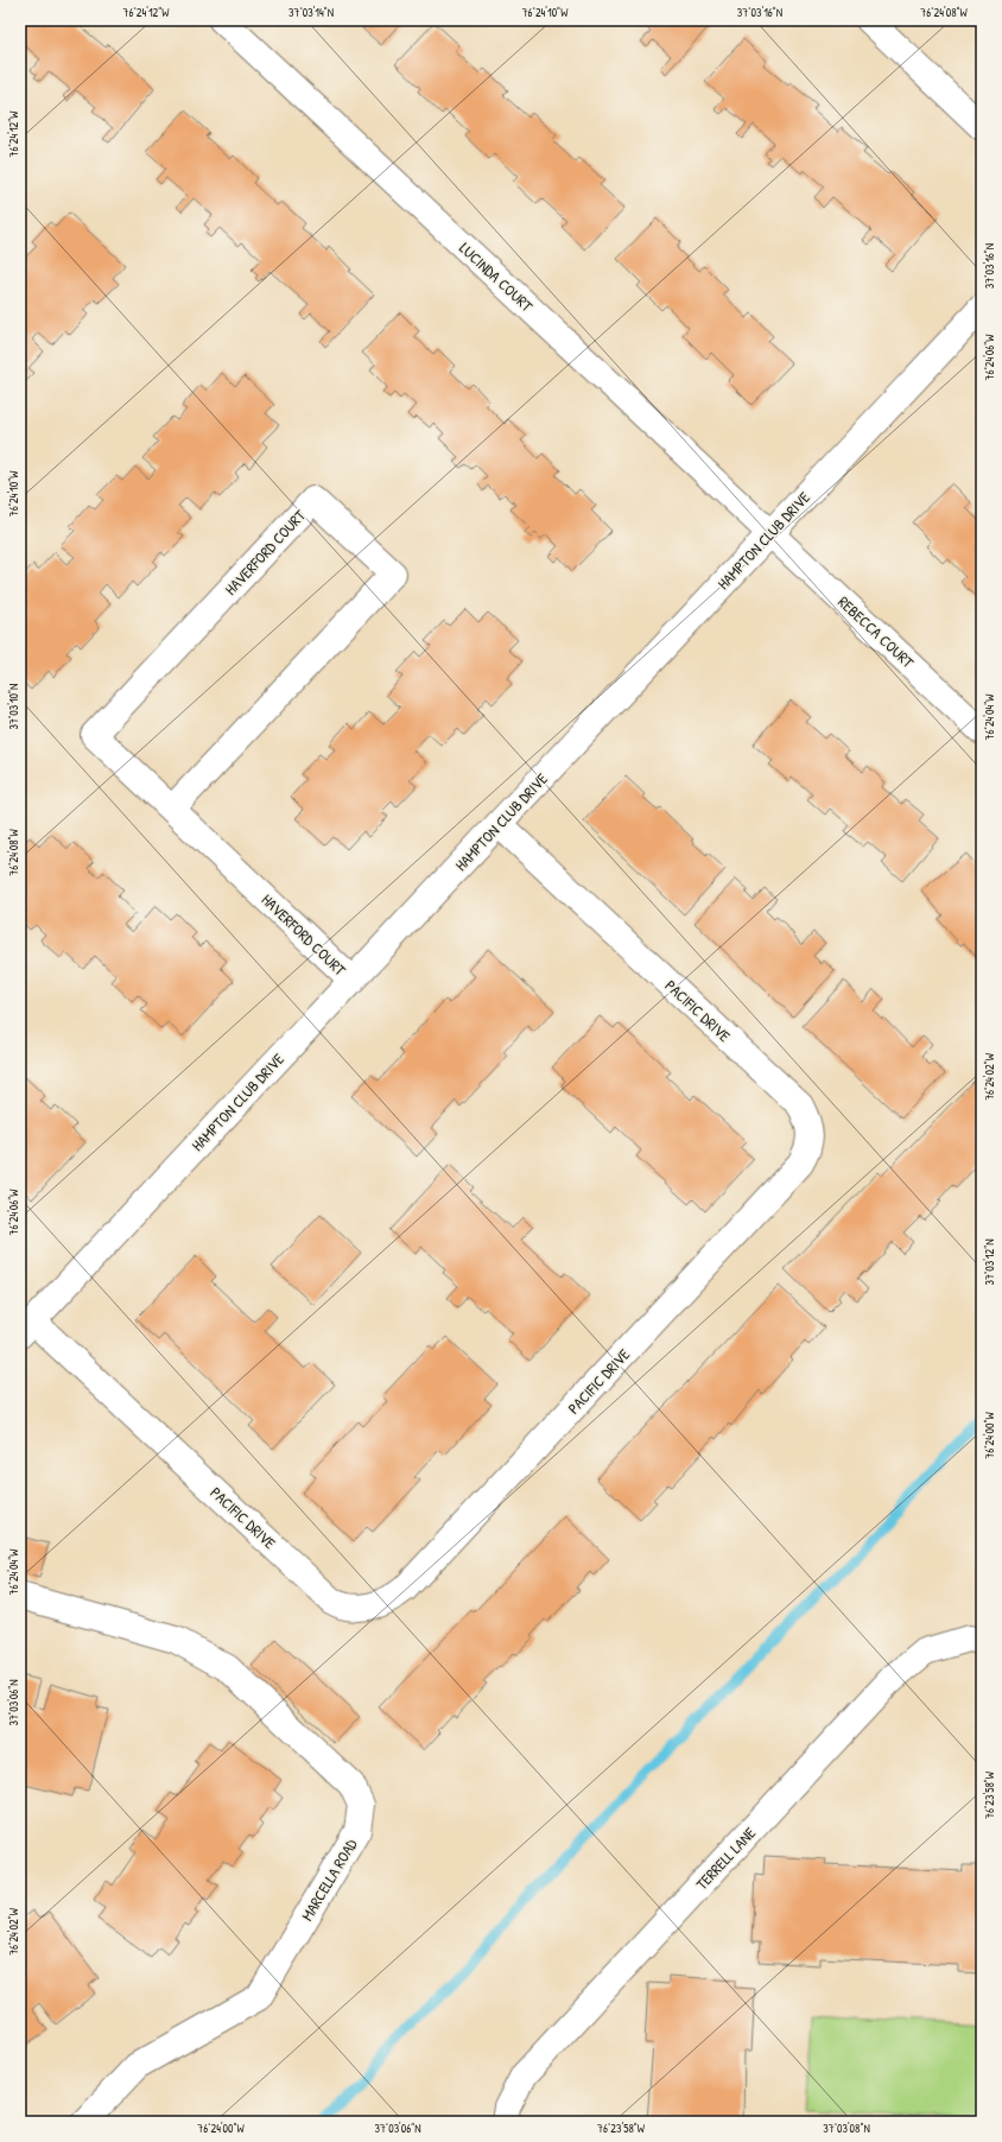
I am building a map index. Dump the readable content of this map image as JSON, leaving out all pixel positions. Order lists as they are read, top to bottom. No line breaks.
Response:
{"streets":{"street":["LUCINDA COURT","HAMPTON CLUB DRIVE","HAVERFORD COURT","REBECCA COURT","PACIFIC DRIVE","TERRELL LANE","MARCELLA ROAD"]},"crossings":[["LUCINDA COURT","HAMPTON CLUB DRIVE"],["LUCINDA COURT","REBECCA COURT"],["HAMPTON CLUB DRIVE","HAVERFORD COURT"],["HAMPTON CLUB DRIVE","REBECCA COURT"],["HAMPTON CLUB DRIVE","PACIFIC DRIVE"]],"coordinates":["76°24'12\"W","37°03'14\"N","76°24'10\"W","37°03'16\"N","76°24'08\"W","76°24'06\"W","37°03'10\"N","76°24'04\"W","76°24'02\"W","37°03'12\"N","76°24'00\"W","37°03'06\"N","76°23'58\"W","37°03'08\"N"]}
